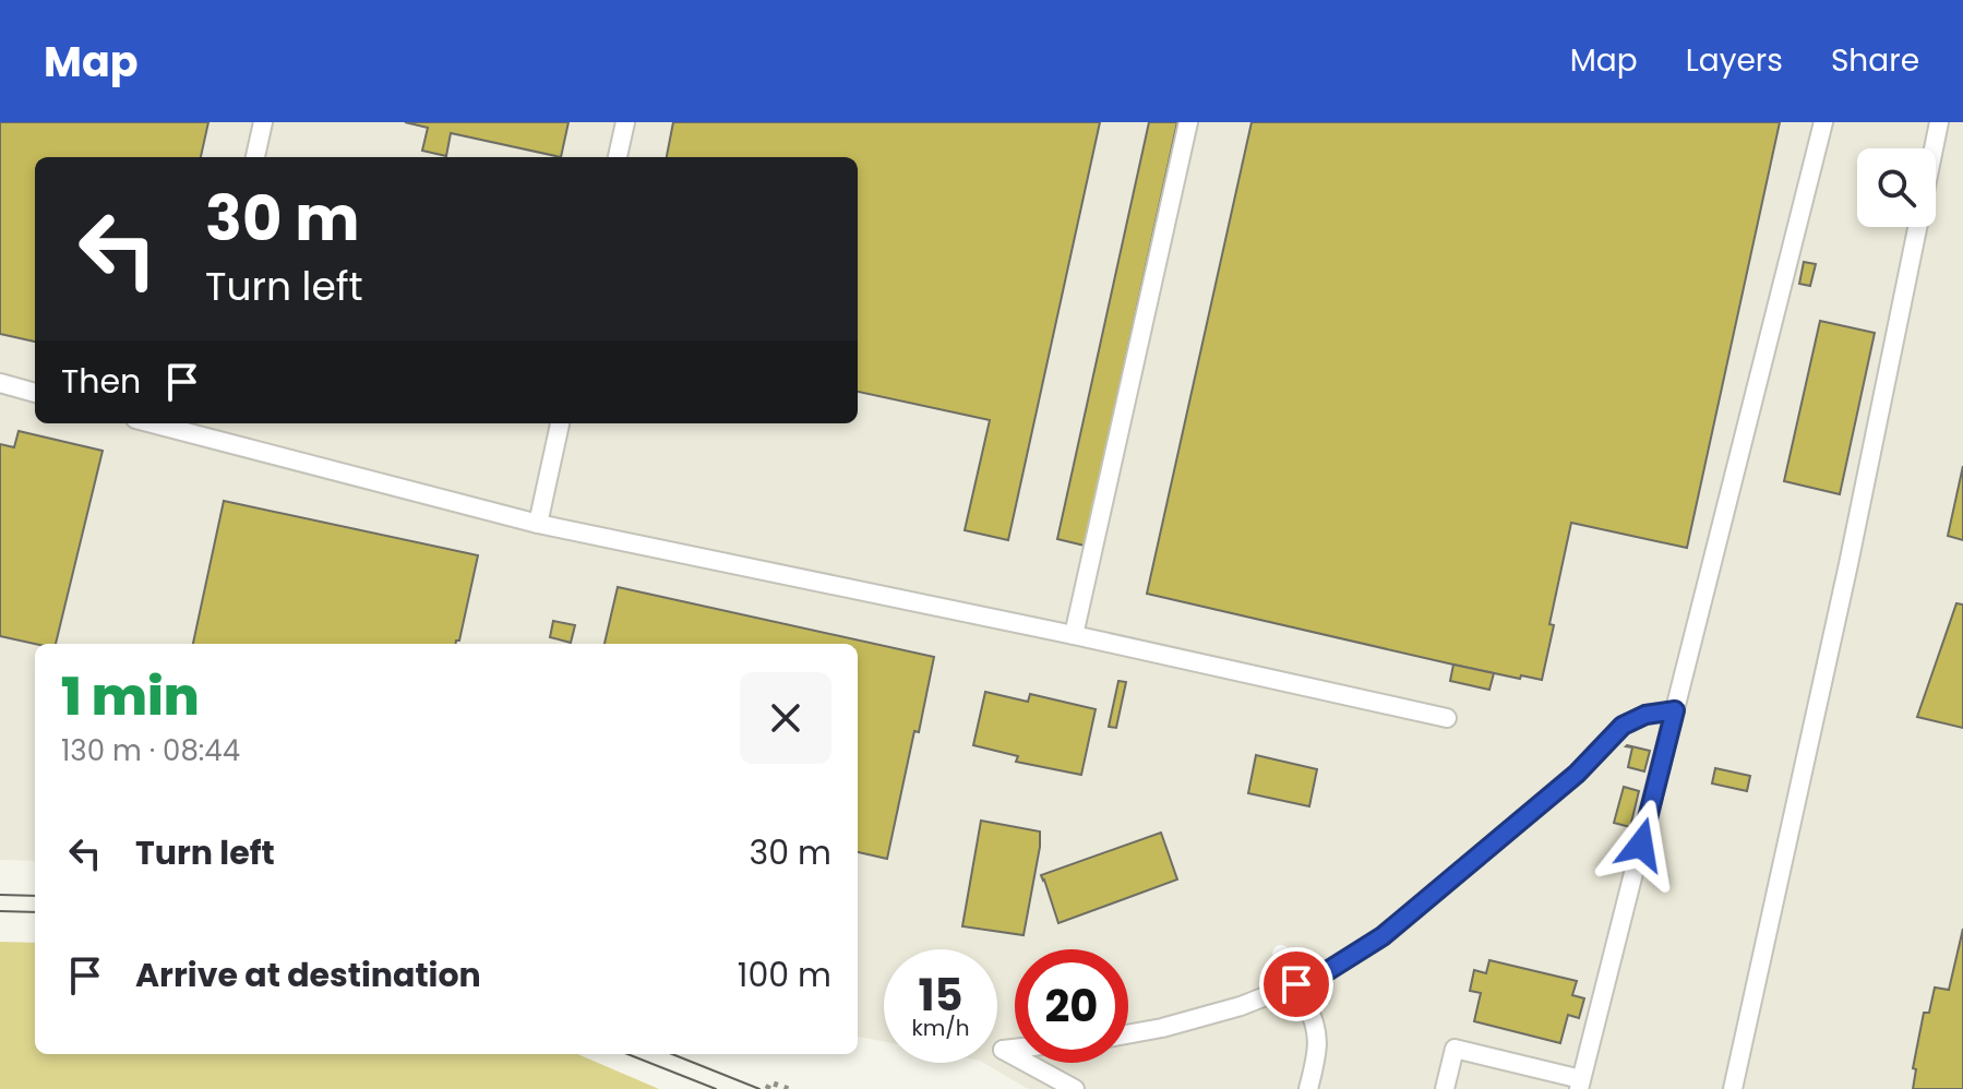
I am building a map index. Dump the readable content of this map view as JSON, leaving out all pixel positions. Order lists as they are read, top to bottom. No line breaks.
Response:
{"page":{"header":"Map","nav":["Map","Layers","Share"],"turn":["30 m","Turn left"],"then":"Then","heading":["1 min","130 m · 08:44"],"list":[{"name":"Turn left","value":"30 m"},{"name":"Arrive at destination","value":"100 m"}],"speed":"15 km/h","limit":"20"}}
